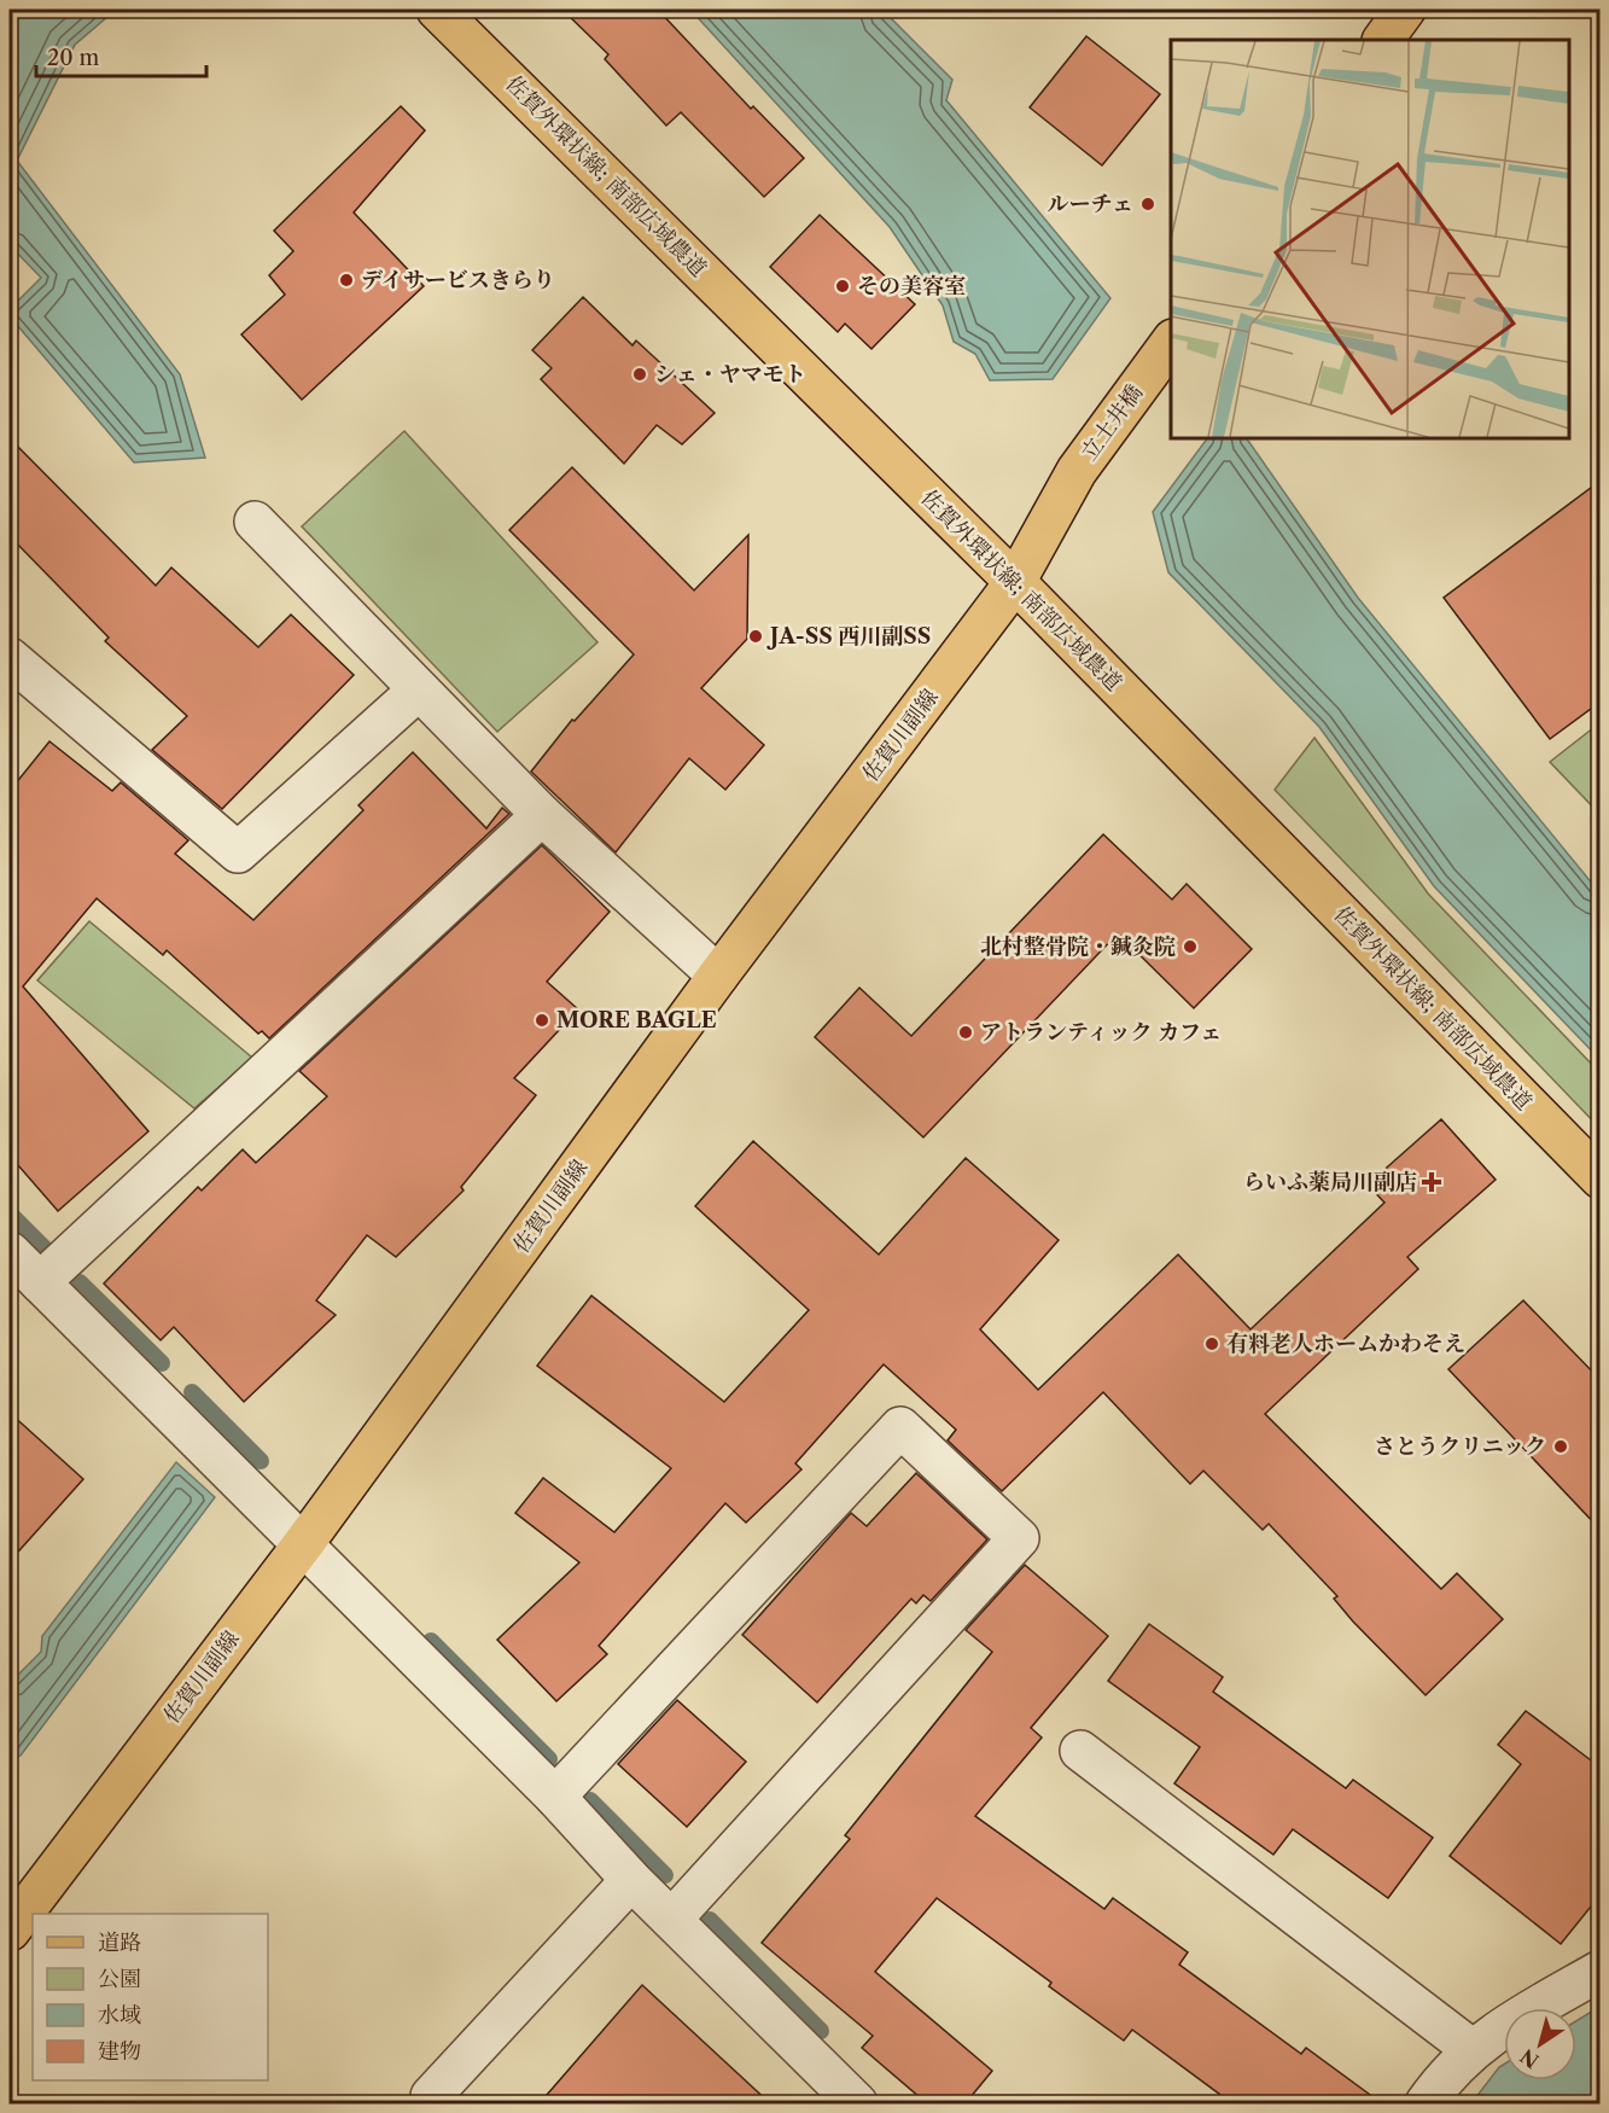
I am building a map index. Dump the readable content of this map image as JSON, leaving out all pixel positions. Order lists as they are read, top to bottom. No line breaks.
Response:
{"streets":{"main road":["佐賀外環状線; 南部広域農道","立土井橋","佐賀川副線"]},"crossings":[["佐賀外環状線; 南部広域農道","佐賀川副線"],["立土井橋","佐賀川副線"]],"places":{"other":["ルーチェ","デイサービスきらり","その美容室","シェ・ヤマモト","JA-SS 西川副SS","北村整骨院・鍼灸院","MORE BAGLE","アトランティック カフェ","有料老人ホームかわそえ","さとうクリニック"],"health":["らいふ薬局川副店"]},"legend":["道路","公園","水域","建物"],"scale_bar":"20 m","north":"bottom left"}
